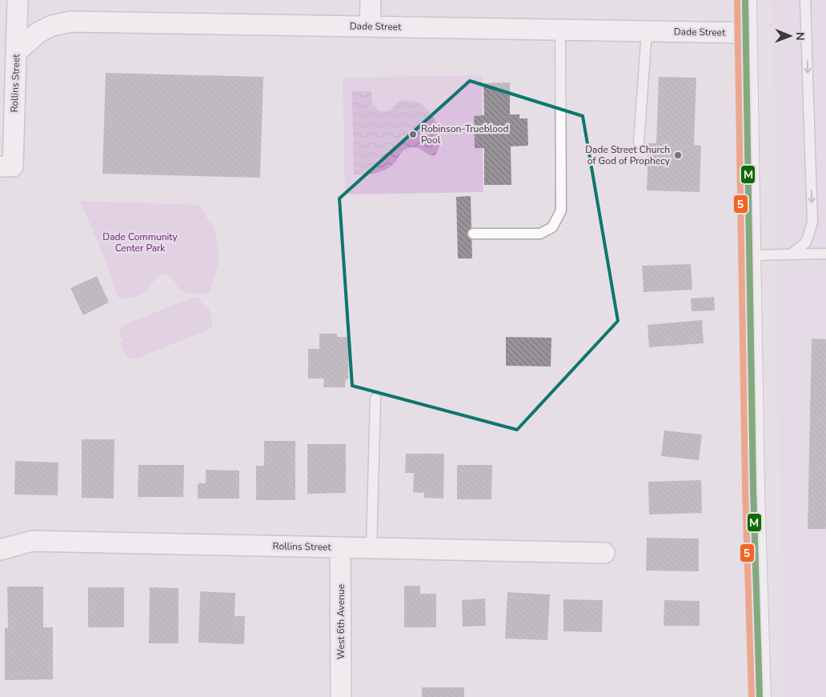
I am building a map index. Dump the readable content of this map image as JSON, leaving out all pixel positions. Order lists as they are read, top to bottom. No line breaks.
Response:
{"streets":{"street":["Dade Street","Rollins Street","West 6th Avenue"]},"crossings":[["Dade Street","Rollins Street"],["Rollins Street","West 6th Avenue"]],"parks":["Dade Community Center Park"],"places":["Robinson-Trueblood Pool","Dade Street Church of God of Prophecy"],"lines":["transit line M","transit line 5"],"north":"right"}
